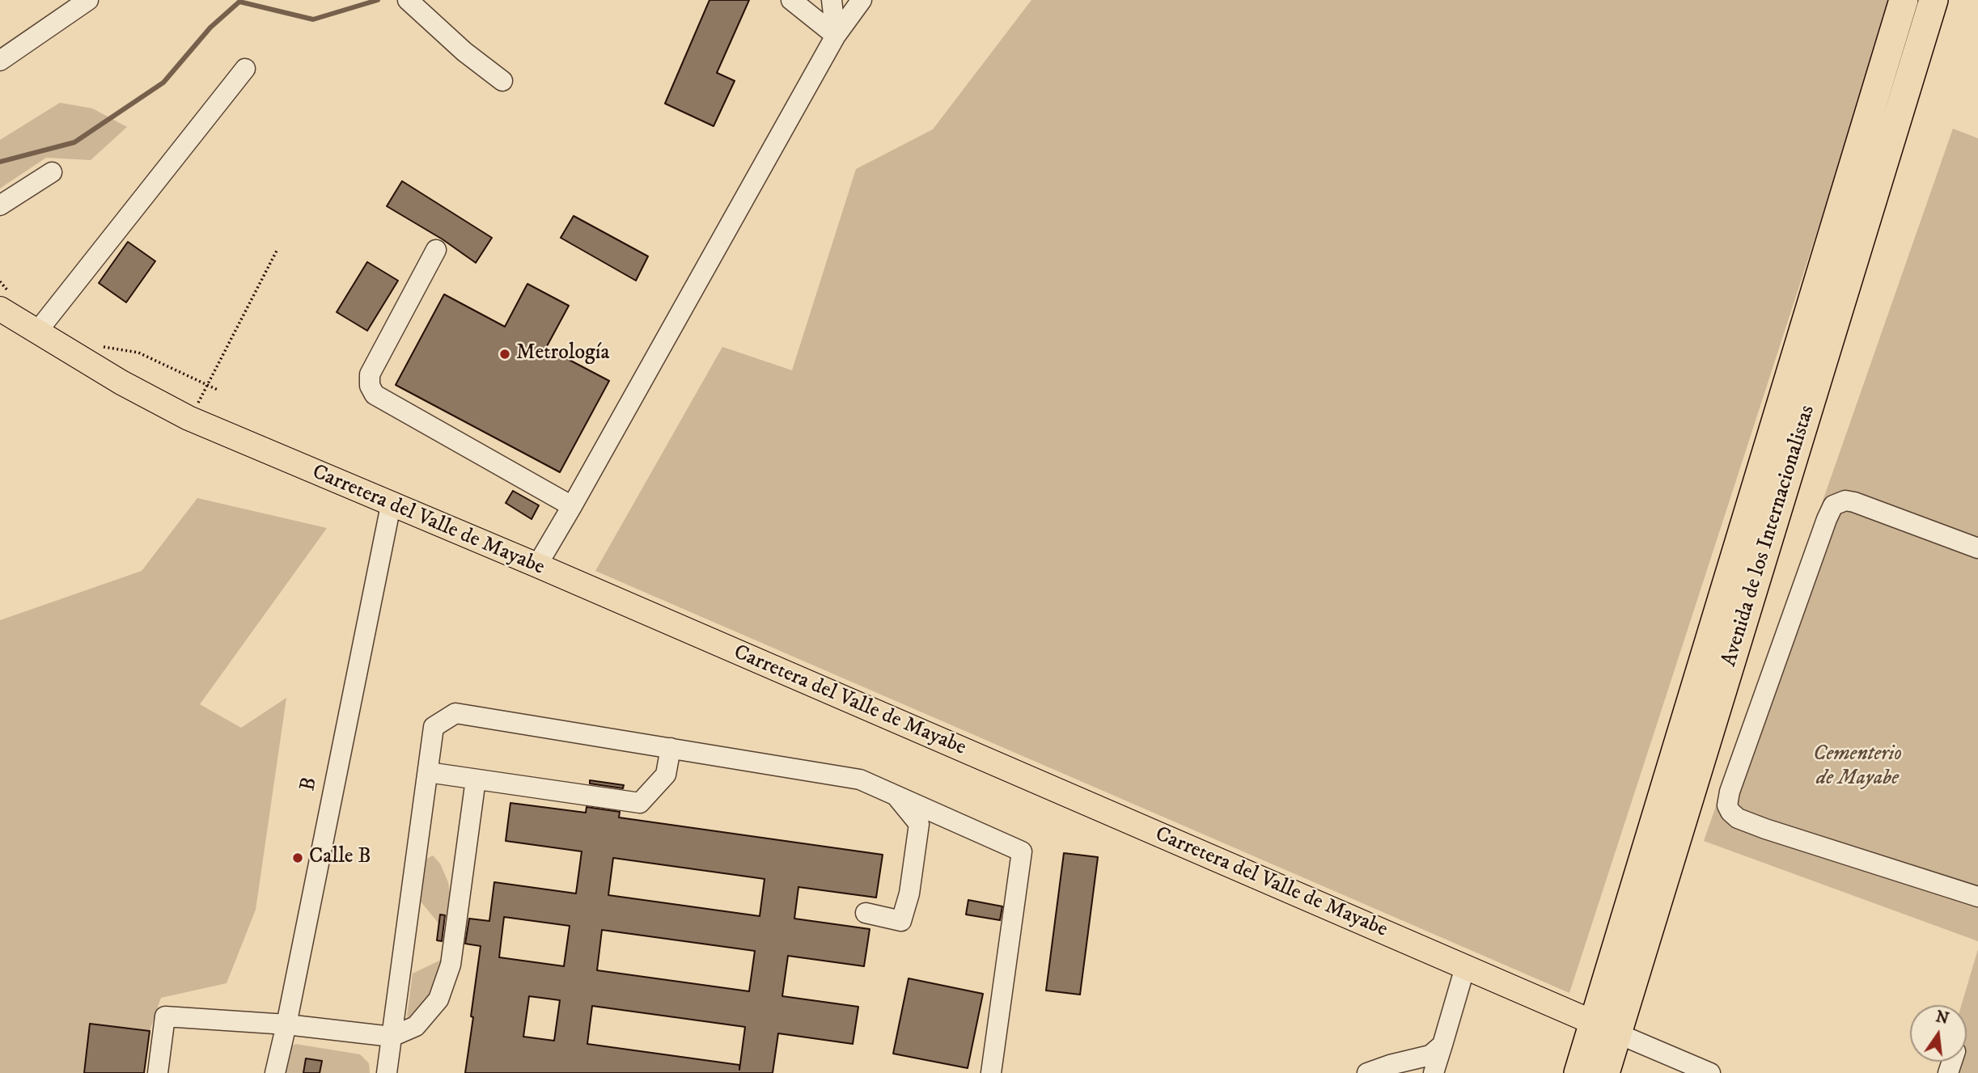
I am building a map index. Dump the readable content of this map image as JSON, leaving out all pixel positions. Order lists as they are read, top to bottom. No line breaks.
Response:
{"streets":{"highway":["Avenida de los Internacionalistas"],"main road":["Carretera del Valle de Mayabe"],"street":["B"]},"crossings":[["Carretera del Valle de Mayabe","Avenida de los Internacionalistas"],["Carretera del Valle de Mayabe","B"]],"parks":["Cementerio de Mayabe"],"places":["Metrología","Calle B"],"north":"top"}
